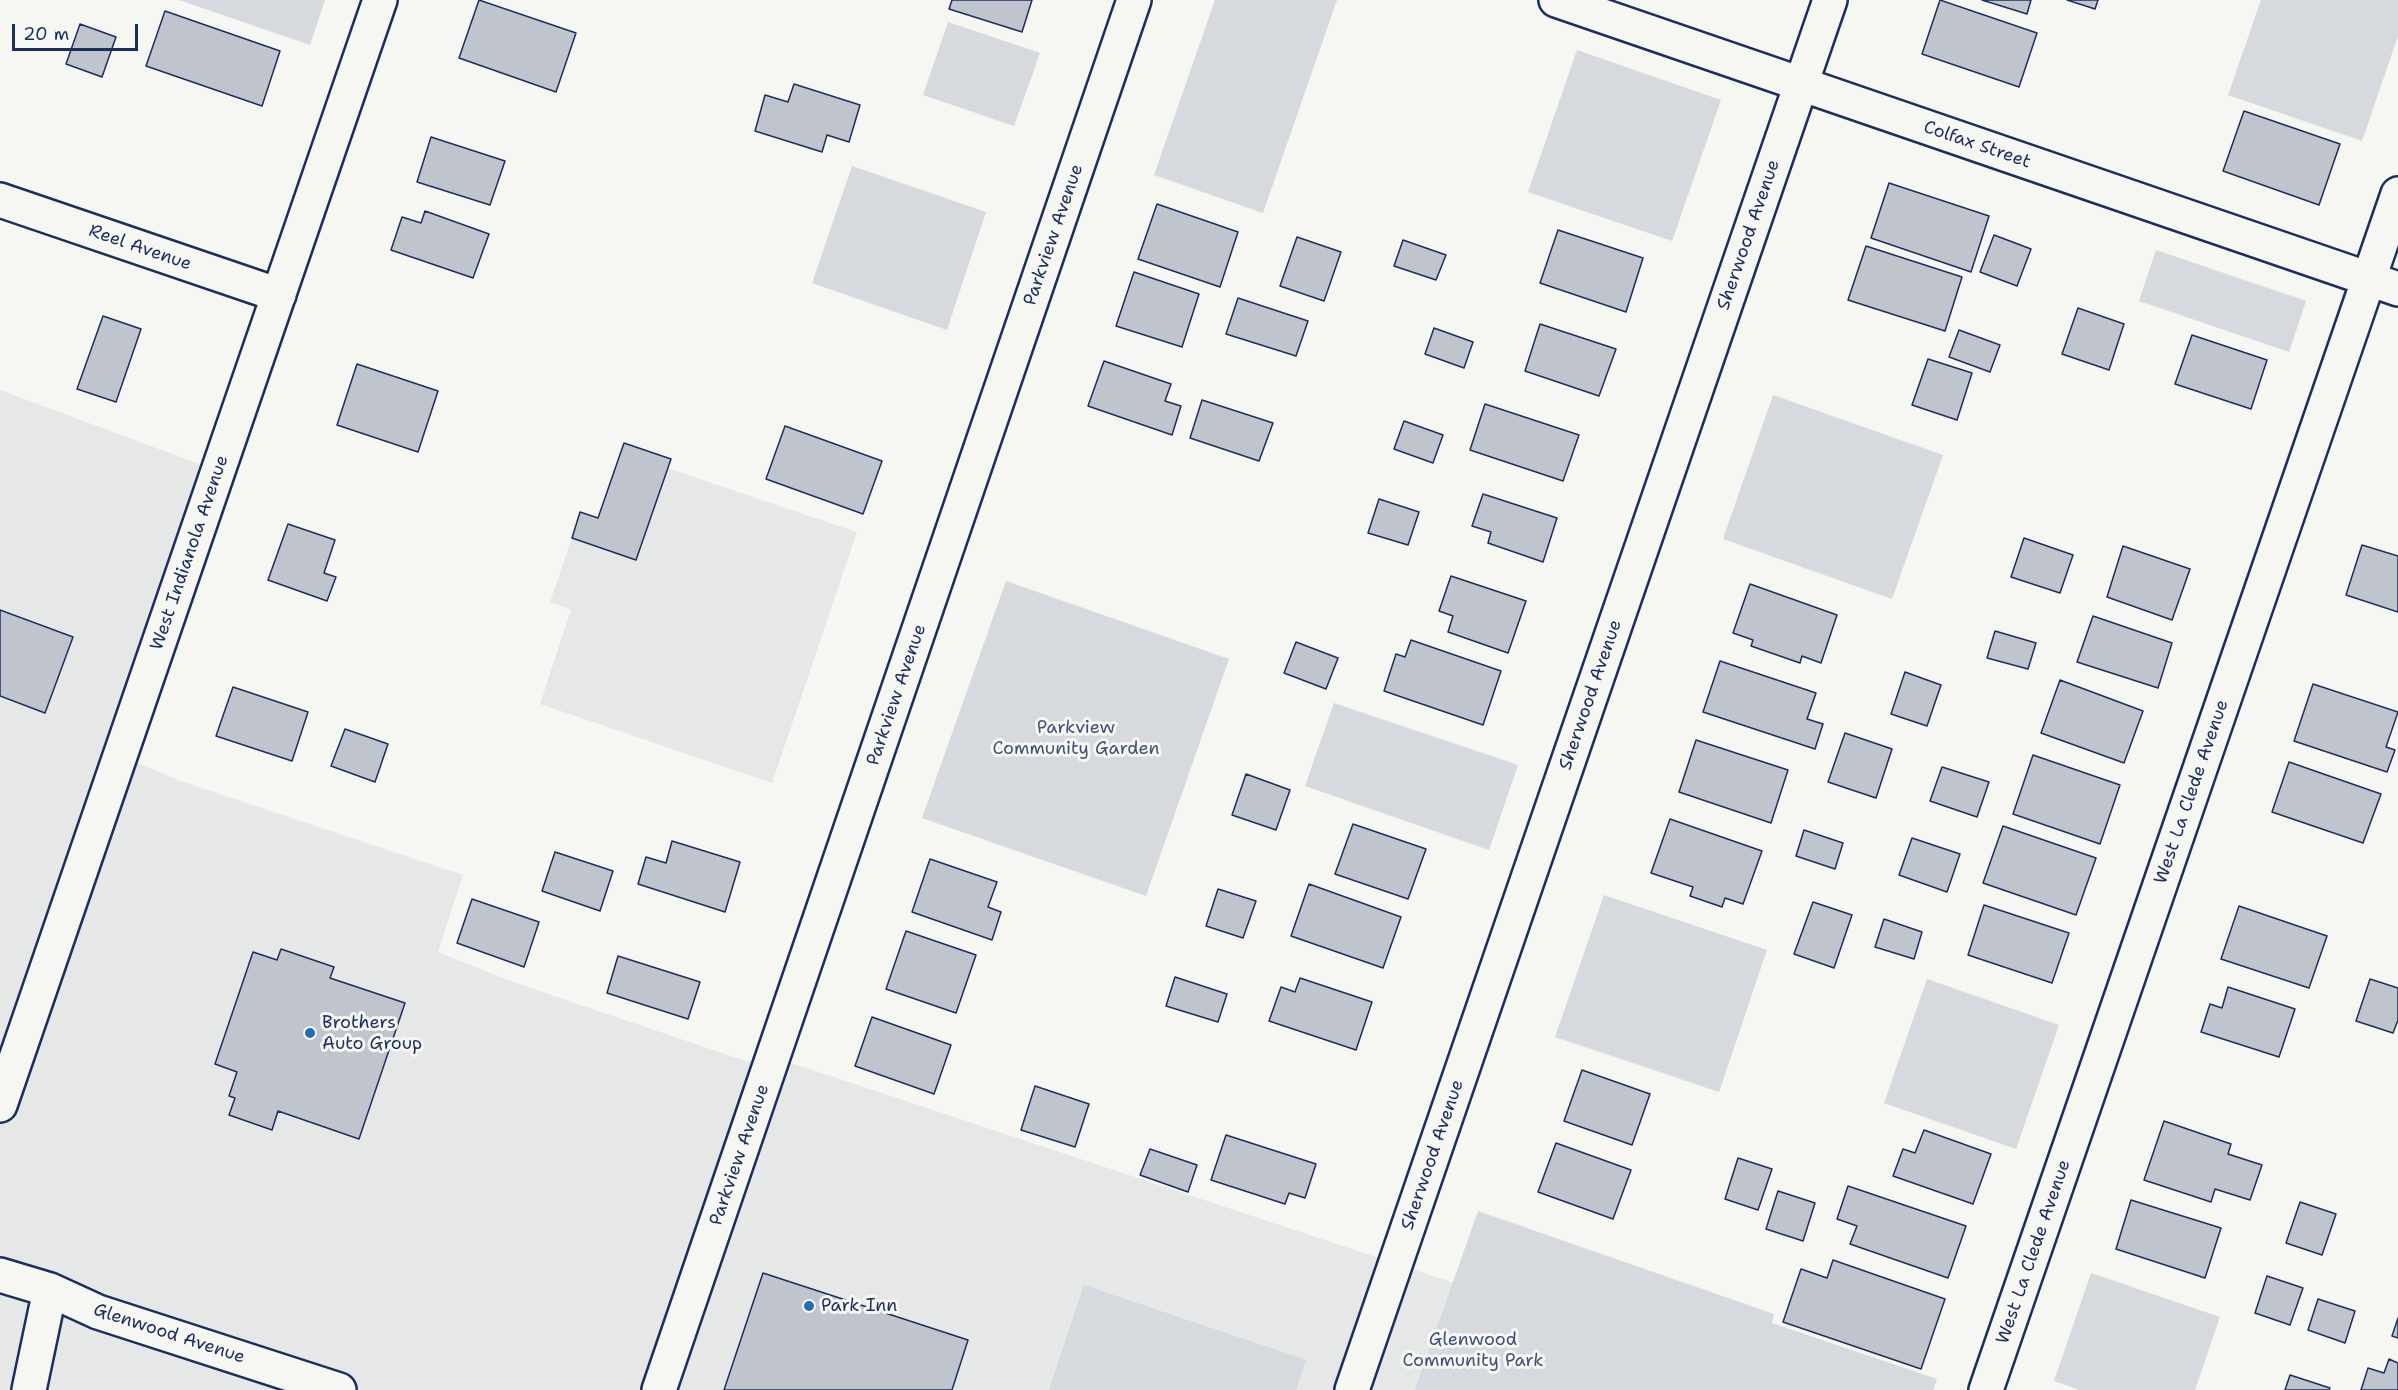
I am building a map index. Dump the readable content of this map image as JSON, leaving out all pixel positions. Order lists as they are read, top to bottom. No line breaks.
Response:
{"streets":{"street":["Colfax Street","Parkview Avenue","Sherwood Avenue","Reel Avenue","West Indianola Avenue","West La Clede Avenue","Glenwood Avenue"]},"crossings":[["Colfax Street","Sherwood Avenue"],["Colfax Street","West La Clede Avenue"],["Reel Avenue","West Indianola Avenue"]],"parks":["Parkview Community Garden","Glenwood Community Park"],"places":["Brothers Auto Group","Park Inn"],"scale_bar":"20 m"}
